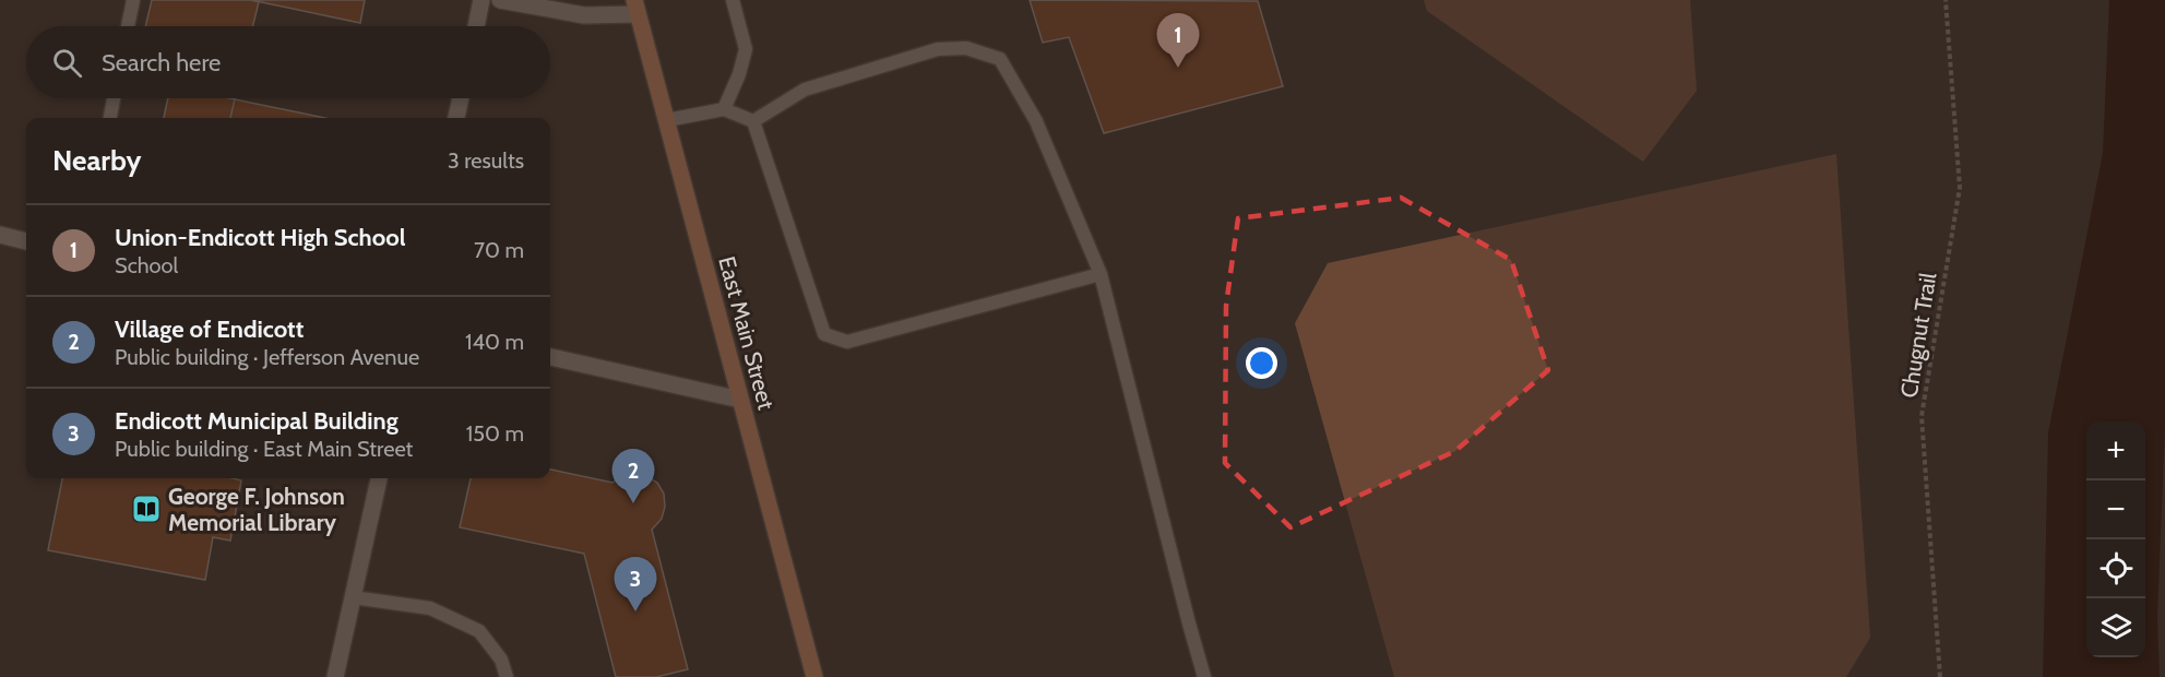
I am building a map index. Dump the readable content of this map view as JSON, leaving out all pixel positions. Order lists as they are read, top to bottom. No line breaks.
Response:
{"streets":{"main road":["East Main Street"],"path":["Chugnut Trail"]},"places":{"library":["George F. Johnson Memorial Library"]},"page":{"pins":["1","2","3"],"search":"Search here","heading":["Nearby","3 results"],"list":[{"mark":"1","name":"Union-Endicott High School","note":"School","value":"70 m"},{"mark":"2","name":"Village of Endicott","note":"Public building · Jefferson Avenue","value":"140 m"},{"mark":"3","name":"Endicott Municipal Building","note":"Public building · East Main Street","value":"150 m"}],"map_buttons":["+","−"]}}
